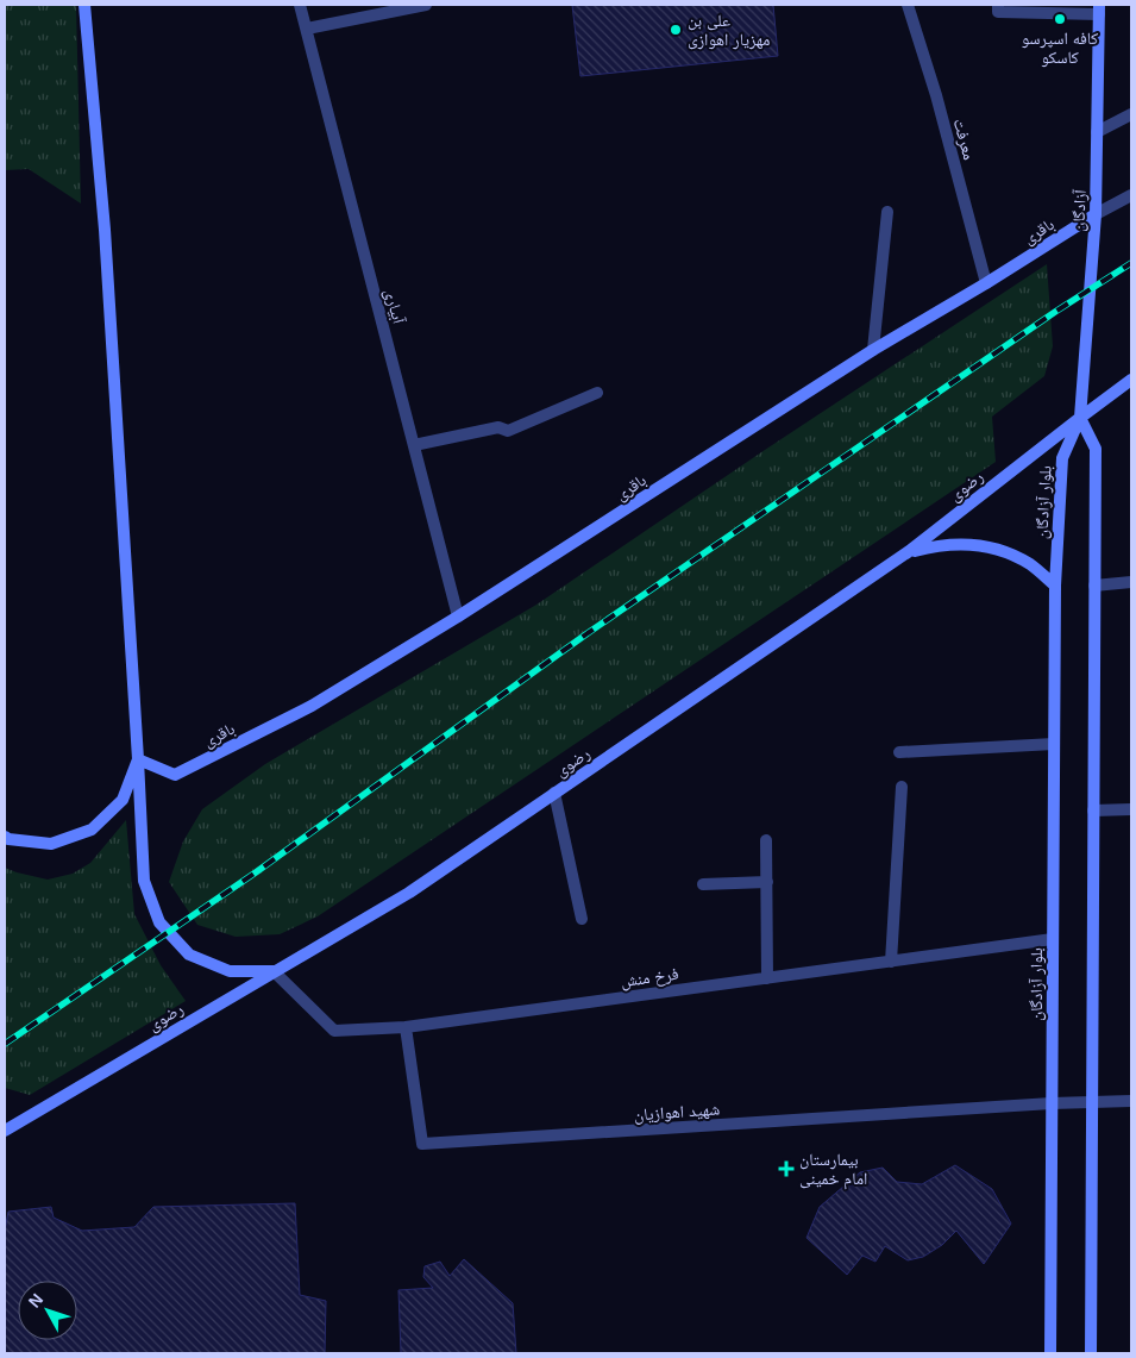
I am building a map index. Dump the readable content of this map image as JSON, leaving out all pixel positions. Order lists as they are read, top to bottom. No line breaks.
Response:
{"streets":{"main road":["آزادگان","باقری","رضوی","بلوار آزادگان"],"street":["معرفت","آبیاری","فرخ منش","شهید اهوازیان"]},"crossings":[["معرفت","باقری"],["آزادگان","باقری"],["آزادگان","رضوی"],["آزادگان","بلوار آزادگان"],["باقری","آبیاری"],["رضوی","بلوار آزادگان"],["رضوی","فرخ منش"],["بلوار آزادگان","فرخ منش"],["بلوار آزادگان","شهید اهوازیان"],["فرخ منش","شهید اهوازیان"]],"places":{"other":["کافه اسپرسو کاسکو","علی بن مهزیار اهوازی"],"health":["بیمارستان امام خمینی"]},"north":"top left"}
